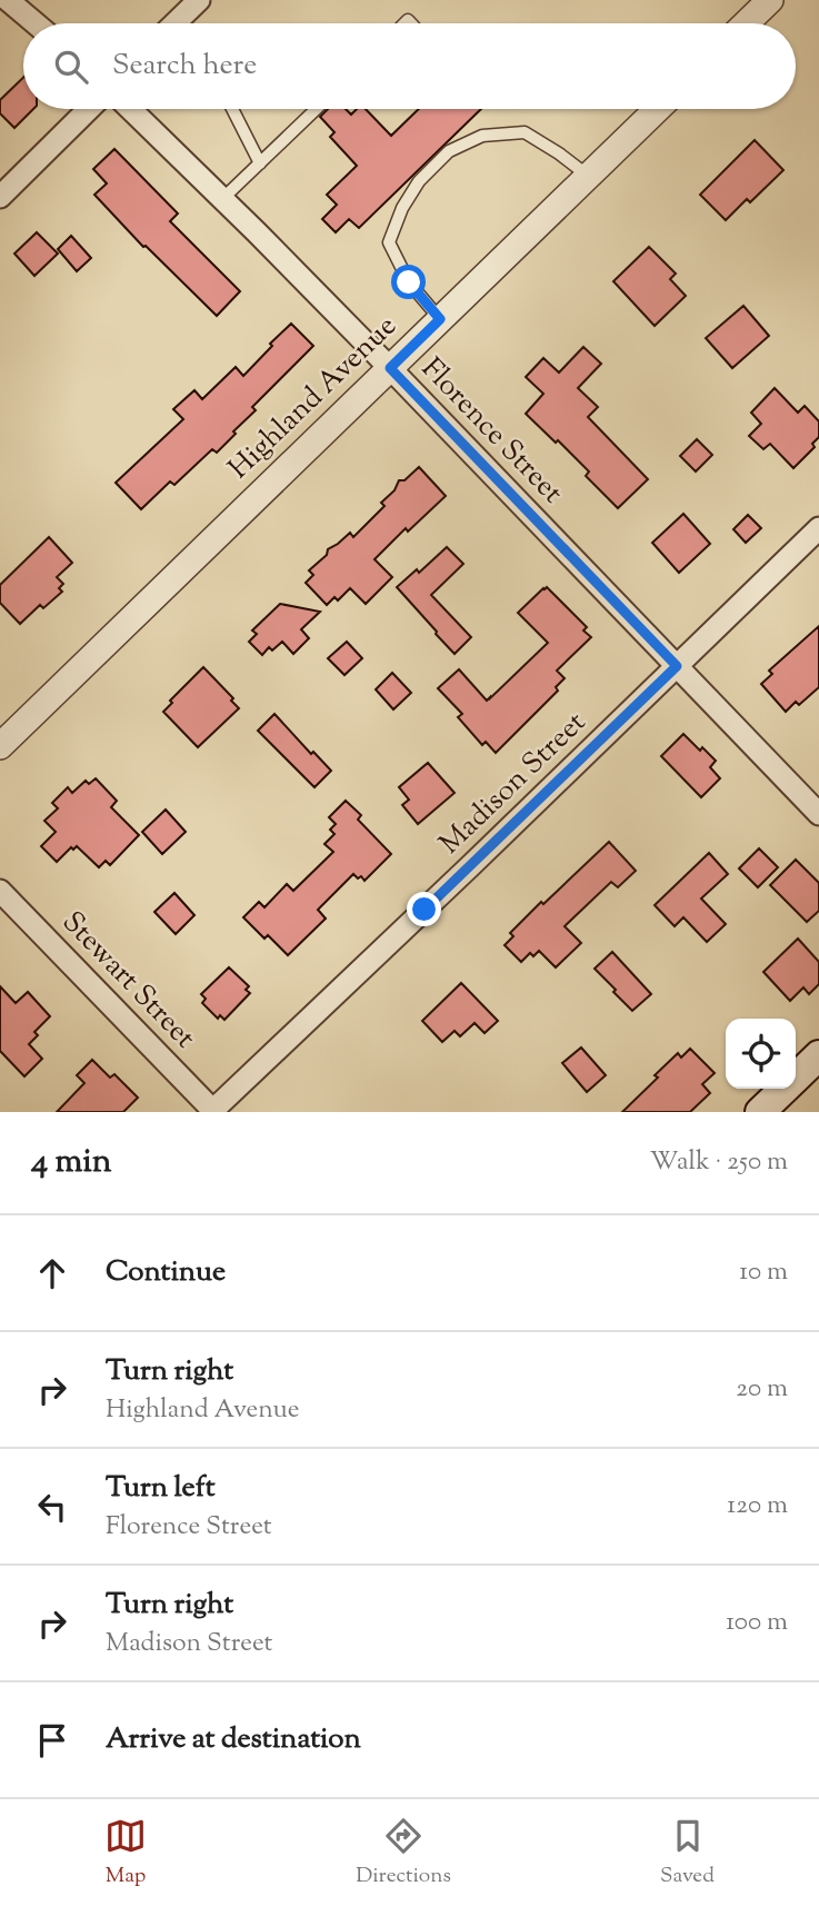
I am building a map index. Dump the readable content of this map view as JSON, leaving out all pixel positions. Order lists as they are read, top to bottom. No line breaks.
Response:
{"streets":{"street":["Highland Avenue","Florence Street","Madison Street","Stewart Street"]},"crossings":[["Highland Avenue","Florence Street"],["Florence Street","Madison Street"],["Madison Street","Stewart Street"]],"page":{"search":"Search here","heading":["4 min","Walk · 250 m"],"list":[["Continue","10 m"],["Turn right","Highland Avenue","20 m"],["Turn left","Florence Street","120 m"],["Turn right","Madison Street","100 m"],"Arrive at destination"],"nav":["Map","Directions","Saved"]}}
